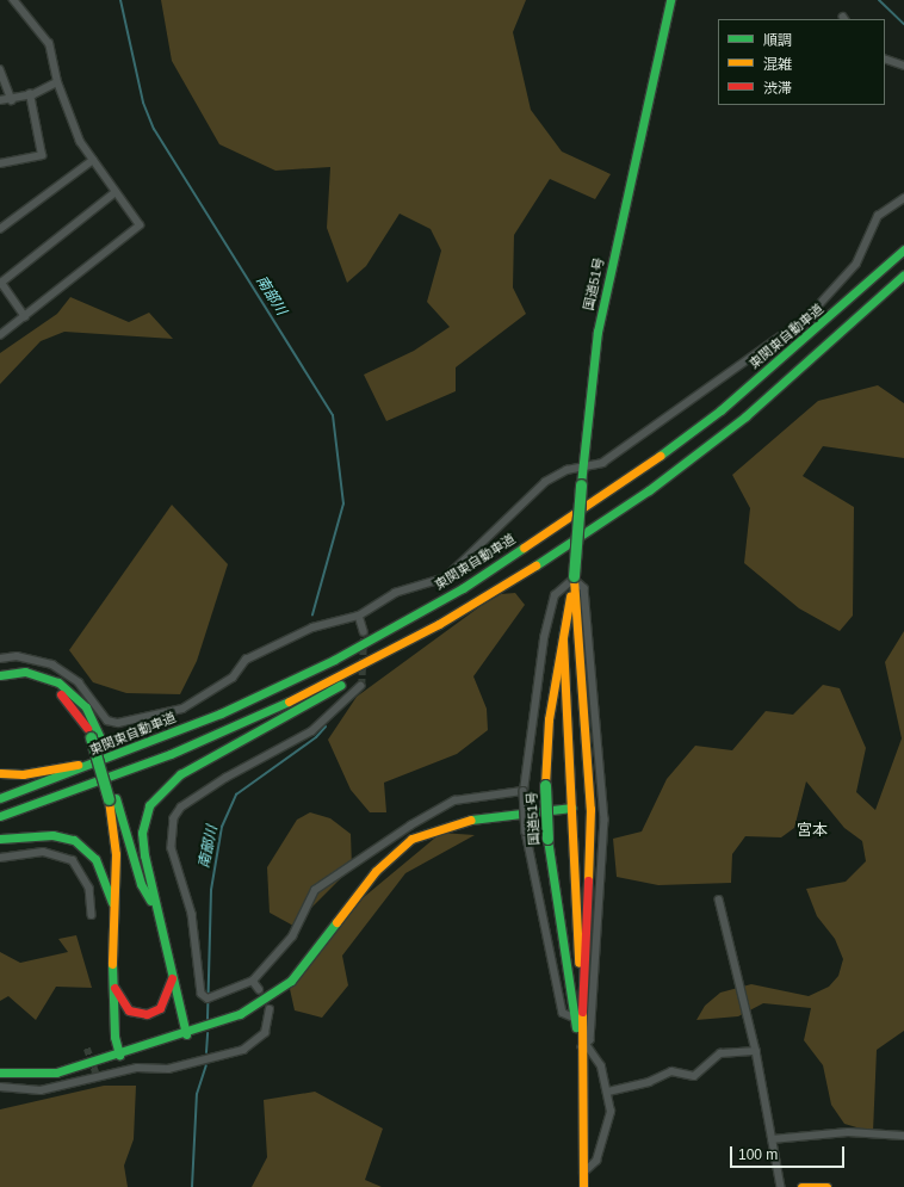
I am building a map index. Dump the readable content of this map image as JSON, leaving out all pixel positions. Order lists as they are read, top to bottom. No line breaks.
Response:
{"streets":{"main road":["国道51号","東関東自動車道"]},"districts":["宮本"],"water":["南部川"],"legend":["順調","混雑","渋滞"],"scale_bar":"100 m"}
